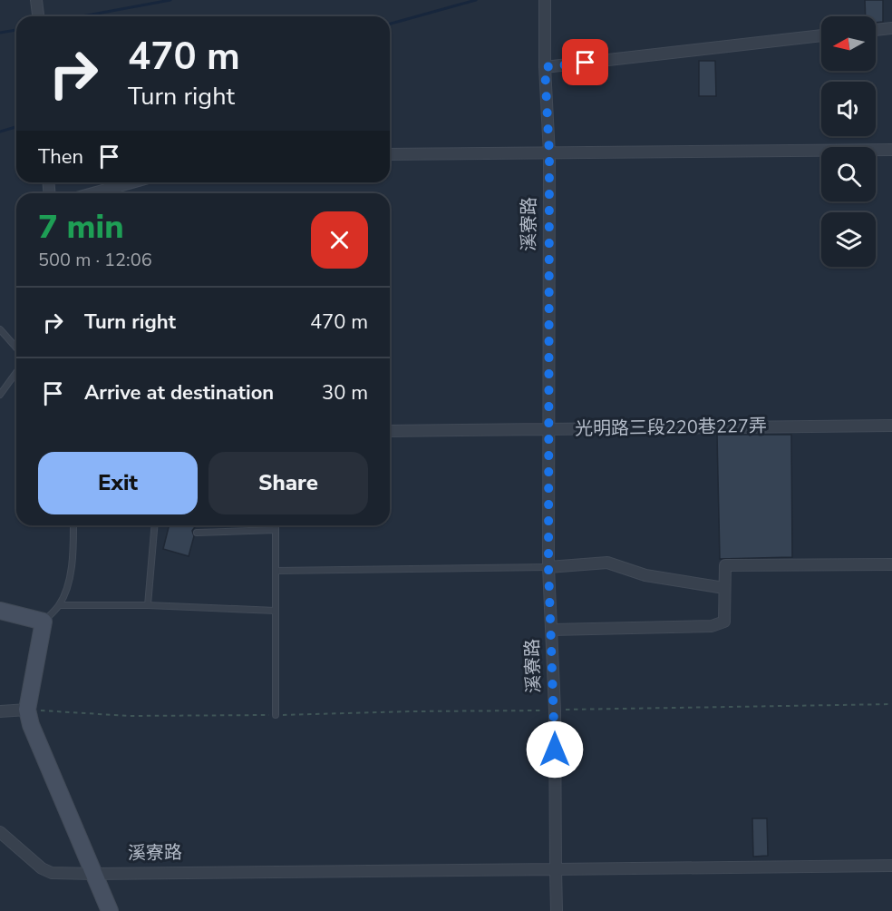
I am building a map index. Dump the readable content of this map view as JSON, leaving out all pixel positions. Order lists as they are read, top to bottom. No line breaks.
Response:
{"streets":{"street":["溪寮路","光明路三段220巷227弄"]},"crossings":[["溪寮路","光明路三段220巷227弄"]],"north":"left","page":{"turn":["470 m","Turn right"],"then":"Then","heading":["7 min","500 m · 12:06"],"list":[{"name":"Turn right","value":"470 m"},{"name":"Arrive at destination","value":"30 m"}],"buttons":["Exit","Share"]}}
